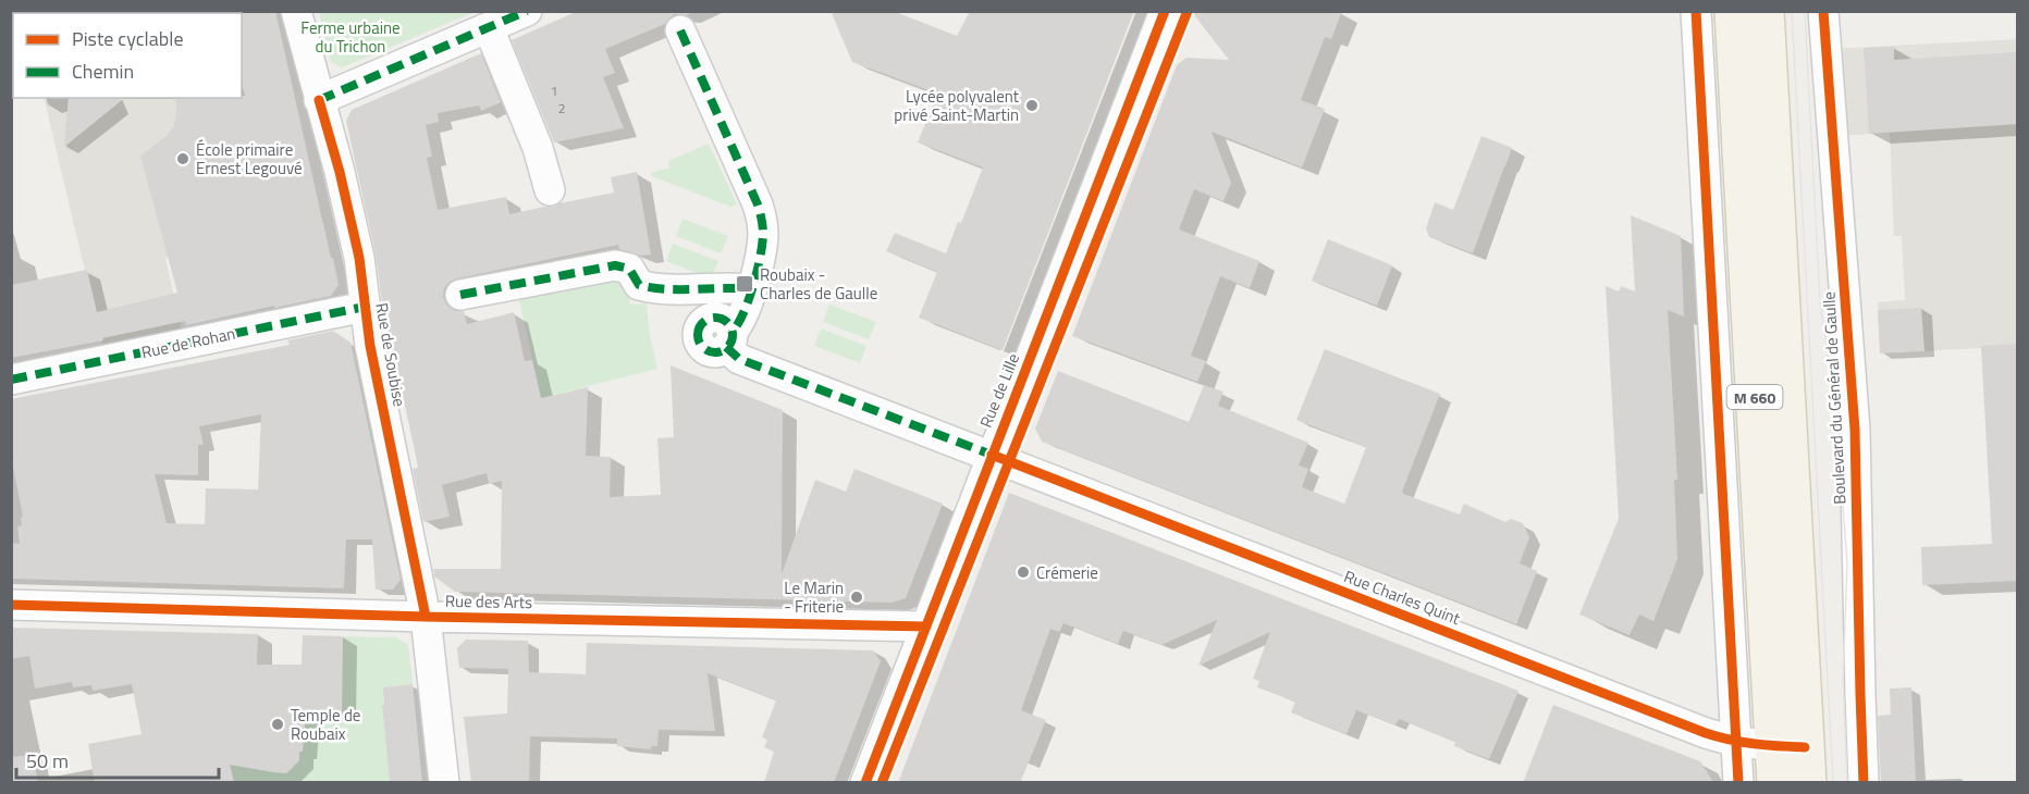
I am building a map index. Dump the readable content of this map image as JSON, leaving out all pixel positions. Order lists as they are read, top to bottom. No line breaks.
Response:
{"streets":{"main road":["M 660"],"street":["Rue de Rohan","Rue de Soubise","Rue de Lille","Boulevard du Général de Gaulle","Rue Charles Quint","Rue des Arts"]},"crossings":[["Rue de Rohan","Rue de Soubise"],["Rue de Soubise","Rue des Arts"],["Rue de Lille","Rue Charles Quint"],["Rue de Lille","Rue des Arts"],["M 660","Rue Charles Quint"]],"parks":["Ferme urbaine du Trichon"],"places":{"other":["Lycée polyvalent privé Saint-Martin","École primaire Ernest Legouvé","Crémerie","Le Marin - Friterie","Temple de Roubaix"],"transit":["Roubaix - Charles de Gaulle"]},"house_numbers":["1","2"],"legend":["Piste cyclable","Chemin"],"scale_bar":"50 m"}
